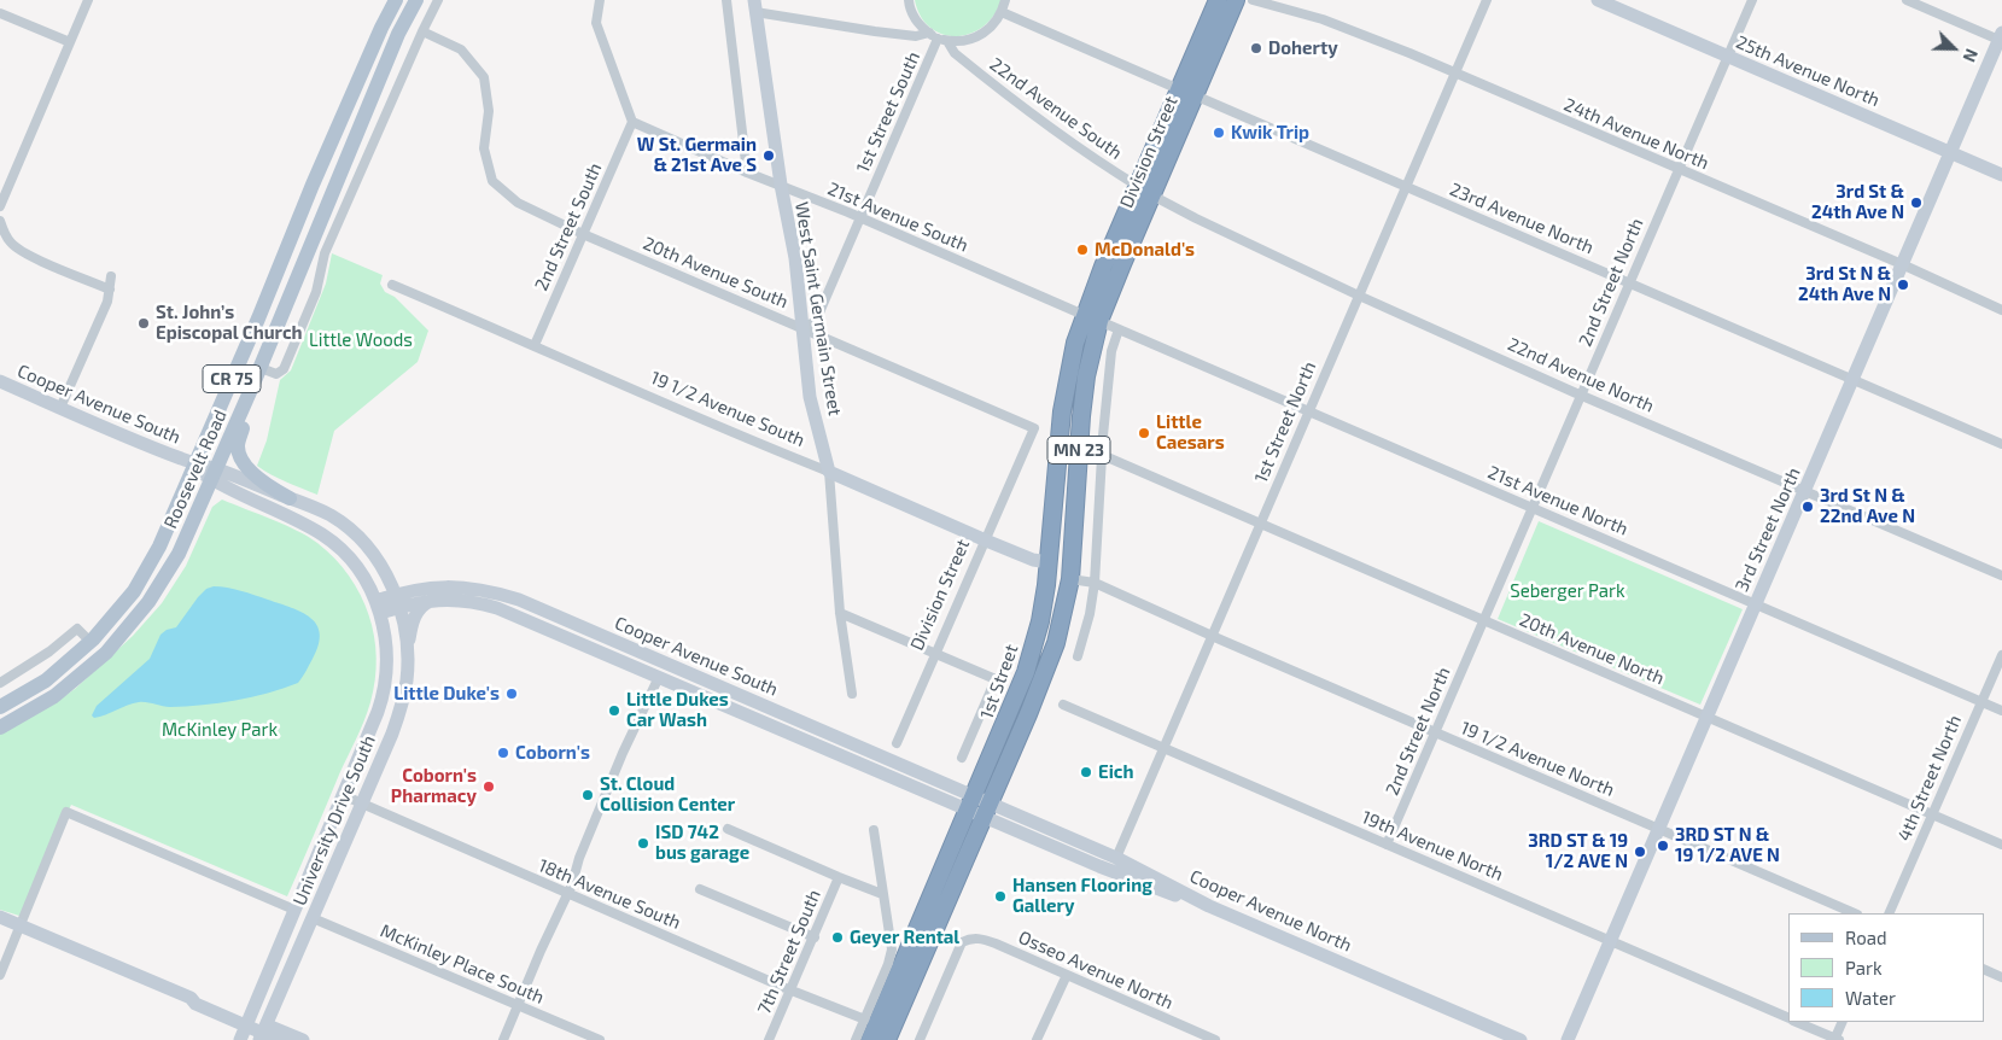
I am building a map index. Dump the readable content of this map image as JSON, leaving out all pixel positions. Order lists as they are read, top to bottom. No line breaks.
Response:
{"streets":{"highway":["Division Street","MN 23","1st Street"],"main road":["25th Avenue North","West Saint Germain Street","CR 75","Cooper Avenue South","19 1/2 Avenue South","Roosevelt Road","3rd Street North","University Drive South","Cooper Avenue North"],"street":["22nd Avenue South","1st Street South","24th Avenue North","21st Avenue South","23rd Avenue North","2nd Street South","20th Avenue South","2nd Street North","22nd Avenue North","1st Street North","21st Avenue North","20th Avenue North","19 1/2 Avenue North","4th Street North","19th Avenue North","18th Avenue South","7th Street South","McKinley Place South","Osseo Avenue North"]},"crossings":[["25th Avenue North","2nd Street North"],["25th Avenue North","3rd Street North"],["22nd Avenue South","1st Street South"],["22nd Avenue South","Division Street"],["22nd Avenue South","22nd Avenue North"],["1st Street South","21st Avenue South"],["1st Street South","20th Avenue South"],["1st Street South","West Saint Germain Street"],["24th Avenue North","2nd Street North"],["24th Avenue North","1st Street North"],["24th Avenue North","3rd Street North"],["Division Street","21st Avenue South"],["Division Street","23rd Avenue North"],["Division Street","20th Avenue South"],["Division Street","22nd Avenue North"],["Division Street","19 1/2 Avenue South"],["Division Street","21st Avenue North"],["Division Street","1st Street"],["21st Avenue South","2nd Street South"],["21st Avenue South","West Saint Germain Street"],["21st Avenue South","21st Avenue North"],["21st Avenue South","1st Street"],["23rd Avenue North","2nd Street North"],["23rd Avenue North","1st Street North"],["23rd Avenue North","3rd Street North"],["2nd Street South","20th Avenue South"],["2nd Street South","19 1/2 Avenue South"],["20th Avenue South","West Saint Germain Street"],["2nd Street North","22nd Avenue North"],["2nd Street North","21st Avenue North"],["2nd Street North","20th Avenue North"],["2nd Street North","19 1/2 Avenue North"],["2nd Street North","19th Avenue North"],["West Saint Germain Street","19 1/2 Avenue South"],["22nd Avenue North","1st Street North"],["22nd Avenue North","3rd Street North"],["Cooper Avenue South","Roosevelt Road"],["Cooper Avenue South","1st Street"],["Cooper Avenue South","University Drive South"],["Cooper Avenue South","Cooper Avenue North"],["19 1/2 Avenue South","1st Street"],["1st Street North","21st Avenue North"],["1st Street North","20th Avenue North"],["1st Street North","19 1/2 Avenue North"],["1st Street North","19th Avenue North"],["1st Street North","Cooper Avenue North"],["21st Avenue North","3rd Street North"],["21st Avenue North","1st Street"],["21st Avenue North","4th Street North"],["3rd Street North","20th Avenue North"],["3rd Street North","19 1/2 Avenue North"],["3rd Street North","19th Avenue North"],["20th Avenue North","4th Street North"],["1st Street","19 1/2 Avenue North"],["1st Street","Cooper Avenue North"],["University Drive South","18th Avenue South"],["University Drive South","McKinley Place South"],["18th Avenue South","7th Street South"]],"parks":["Little Woods","Seberger Park","McKinley Park"],"places":["Doherty","Kwik Trip","W St. Germain & 21st Ave S","3rd St & 24th Ave N","McDonald's","3rd St N & 24th Ave N","St. John’s Episcopal Church","Little Caesars","3rd St N & 22nd Ave N","Little Duke's","Little Dukes Car Wash","Coborn's","Eich","Coborn's Pharmacy","St. Cloud Collision Center","ISD 742 bus garage","3RD ST N & 19 1/2 AVE N","3RD ST & 19 1/2 AVE N","Hansen Flooring Gallery","Geyer Rental"],"legend":["Road","Park","Water"],"north":"bottom right"}
